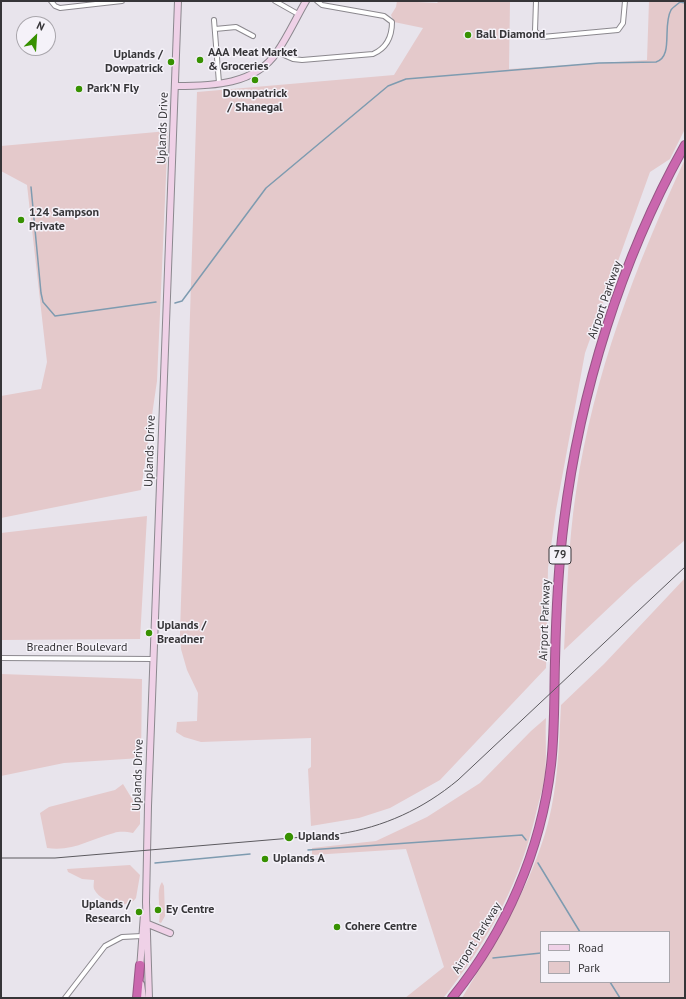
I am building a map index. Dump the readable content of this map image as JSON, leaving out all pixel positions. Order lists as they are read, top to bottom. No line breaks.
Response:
{"streets":{"highway":["Airport Parkway","79"],"main road":["Uplands Drive"],"street":["Breadner Boulevard"]},"crossings":[["Uplands Drive","Breadner Boulevard"]],"places":["Ball Diamond","AAA Meat Market & Groceries","Uplands / Dowpatrick","Downpatrick / Shanegal","Park'N Fly","124 Sampson Private","Uplands / Breadner","Uplands","Uplands A","Ey Centre","Uplands / Research","Cohere Centre"],"legend":["Road","Park"],"north":"top right"}
